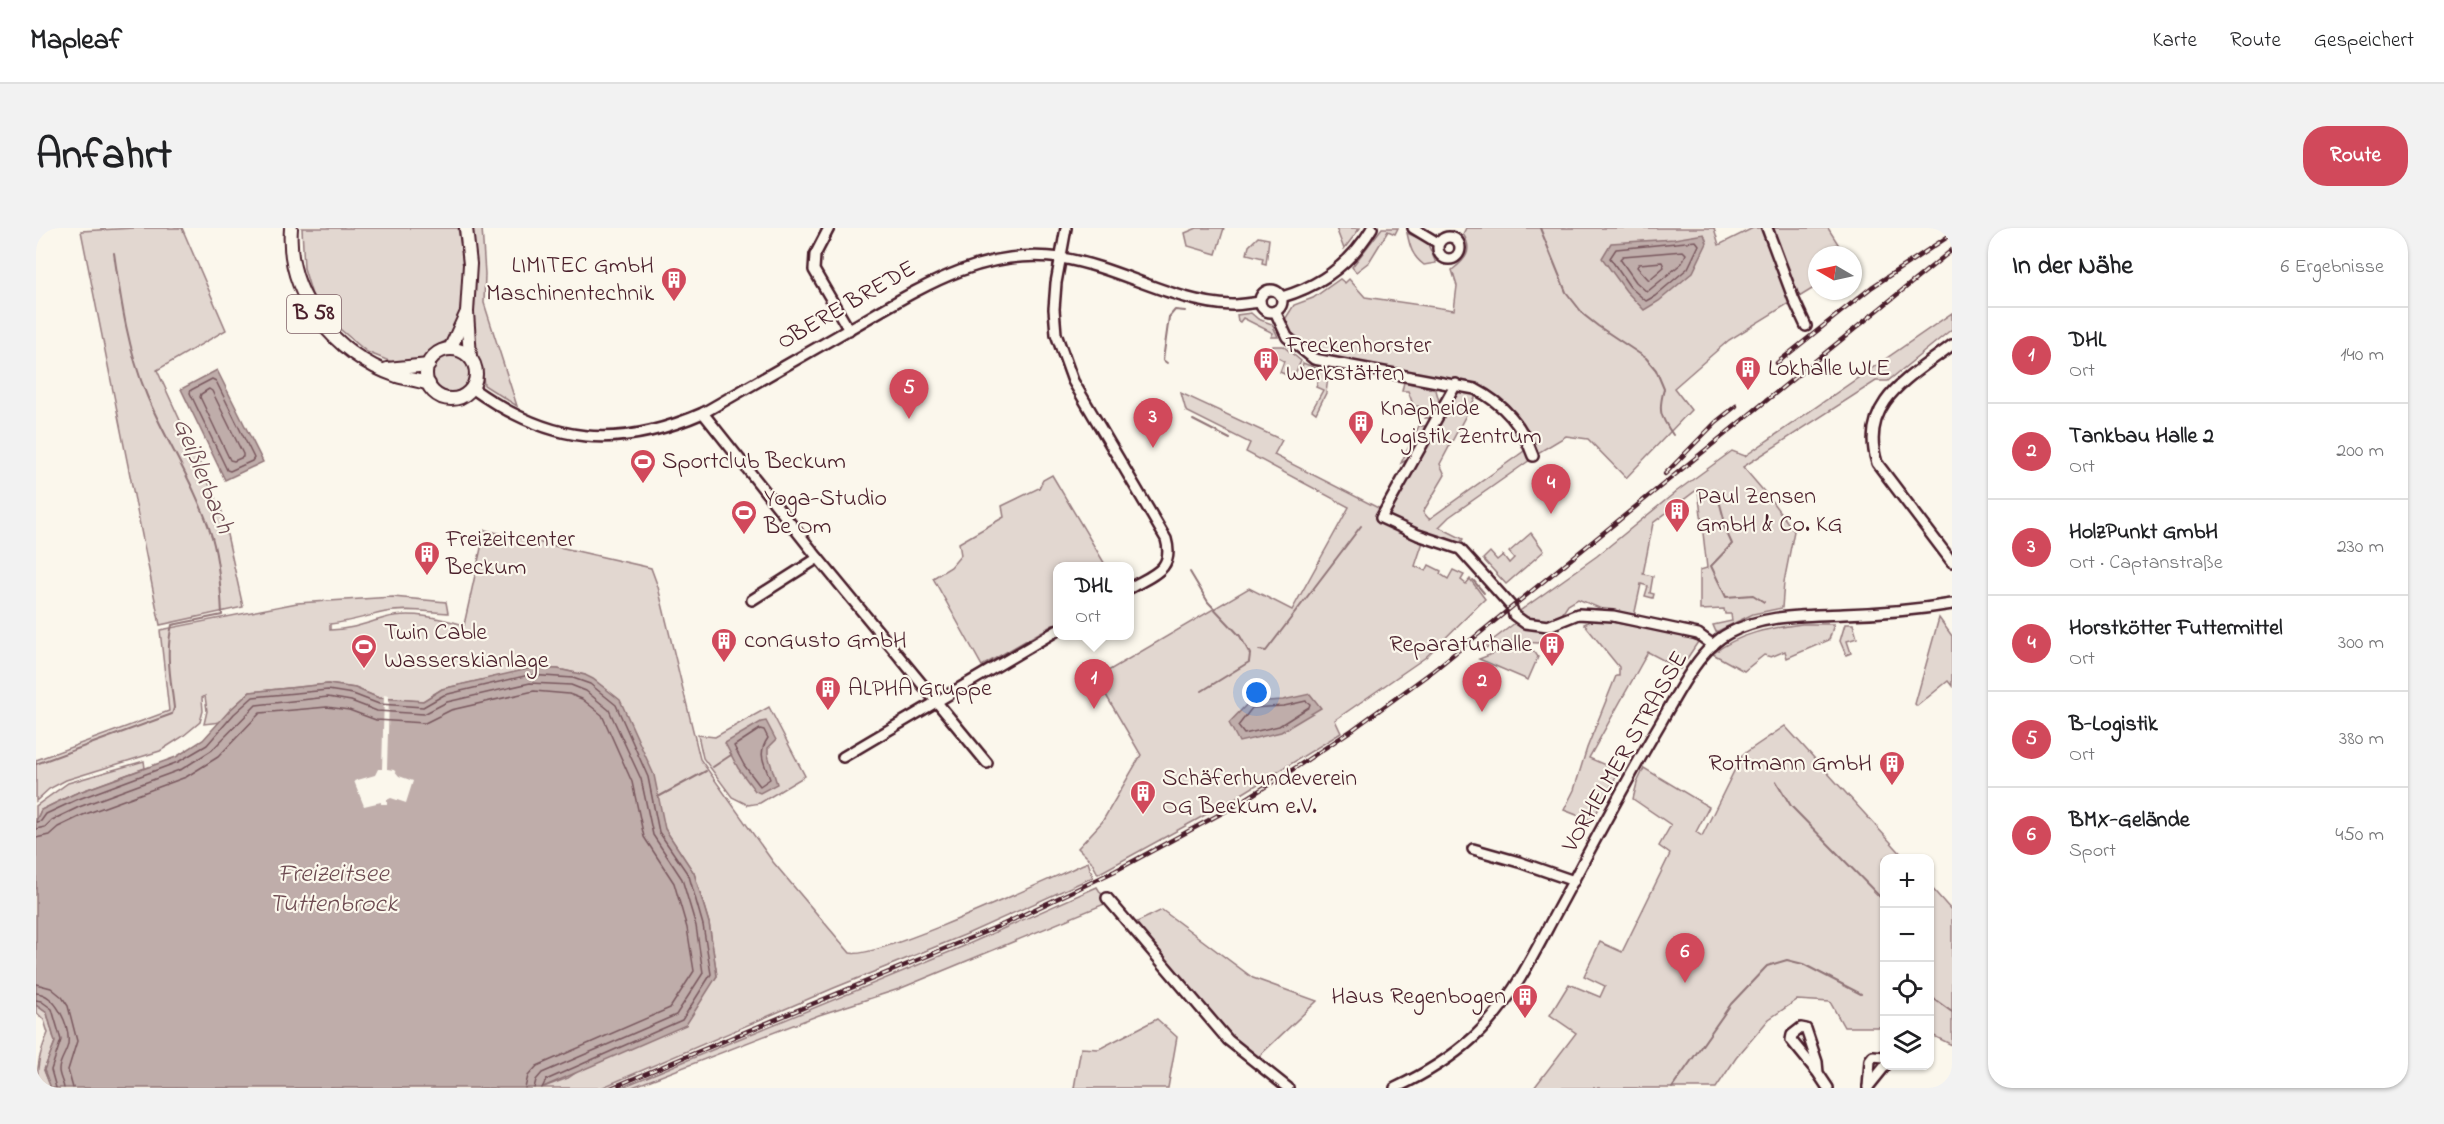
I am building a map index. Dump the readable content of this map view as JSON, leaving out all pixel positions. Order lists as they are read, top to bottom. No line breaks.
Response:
{"streets":{"main road":["B 58"],"street":["OBERE BREDE","VORHELMER STRASSE"]},"crossings":[["OBERE BREDE","B 58"]],"water":["Geißlerbach","Freizeitsee Tuttenbrock"],"places":{"building":["LIMITEC GmbH Maschinentechnik","Freckenhorster Werkstätten","Lokhalle WLE","Knapheide Logistik Zentrum","Paul Zensen GmbH & Co. KG","Freizeitcenter Beckum","conGusto GmbH","Reparaturhalle","ALPHA Gruppe","Rottmann GmbH","Schäferhundeverein OG Beckum e.V.","Haus Regenbogen"],"sports":["Sportclub Beckum","Yoga-Studio Be Om","Twin Cable Wasserskianlage"]},"north":"left","page":{"header":"Mapleaf","nav":["Karte","Route","Gespeichert"],"title":"Anfahrt","buttons":"Route","heading":["In der Nähe","6 Ergebnisse"],"list":[{"mark":"1","name":"DHL","note":"Ort","value":"140 m"},{"mark":"2","name":"Tankbau Halle 2","note":"Ort","value":"200 m"},{"mark":"3","name":"HolzPunkt GmbH","note":"Ort · Captanstraße","value":"230 m"},{"mark":"4","name":"Horstkötter Futtermittel","note":"Ort","value":"300 m"},{"mark":"5","name":"B-Logistik","note":"Ort","value":"380 m"},{"mark":"6","name":"BMX-Gelände","note":"Sport","value":"450 m"}],"pins":["5","3","4","1","2","6"],"popup":["DHL","Ort"],"map_buttons":["+","−"]}}
